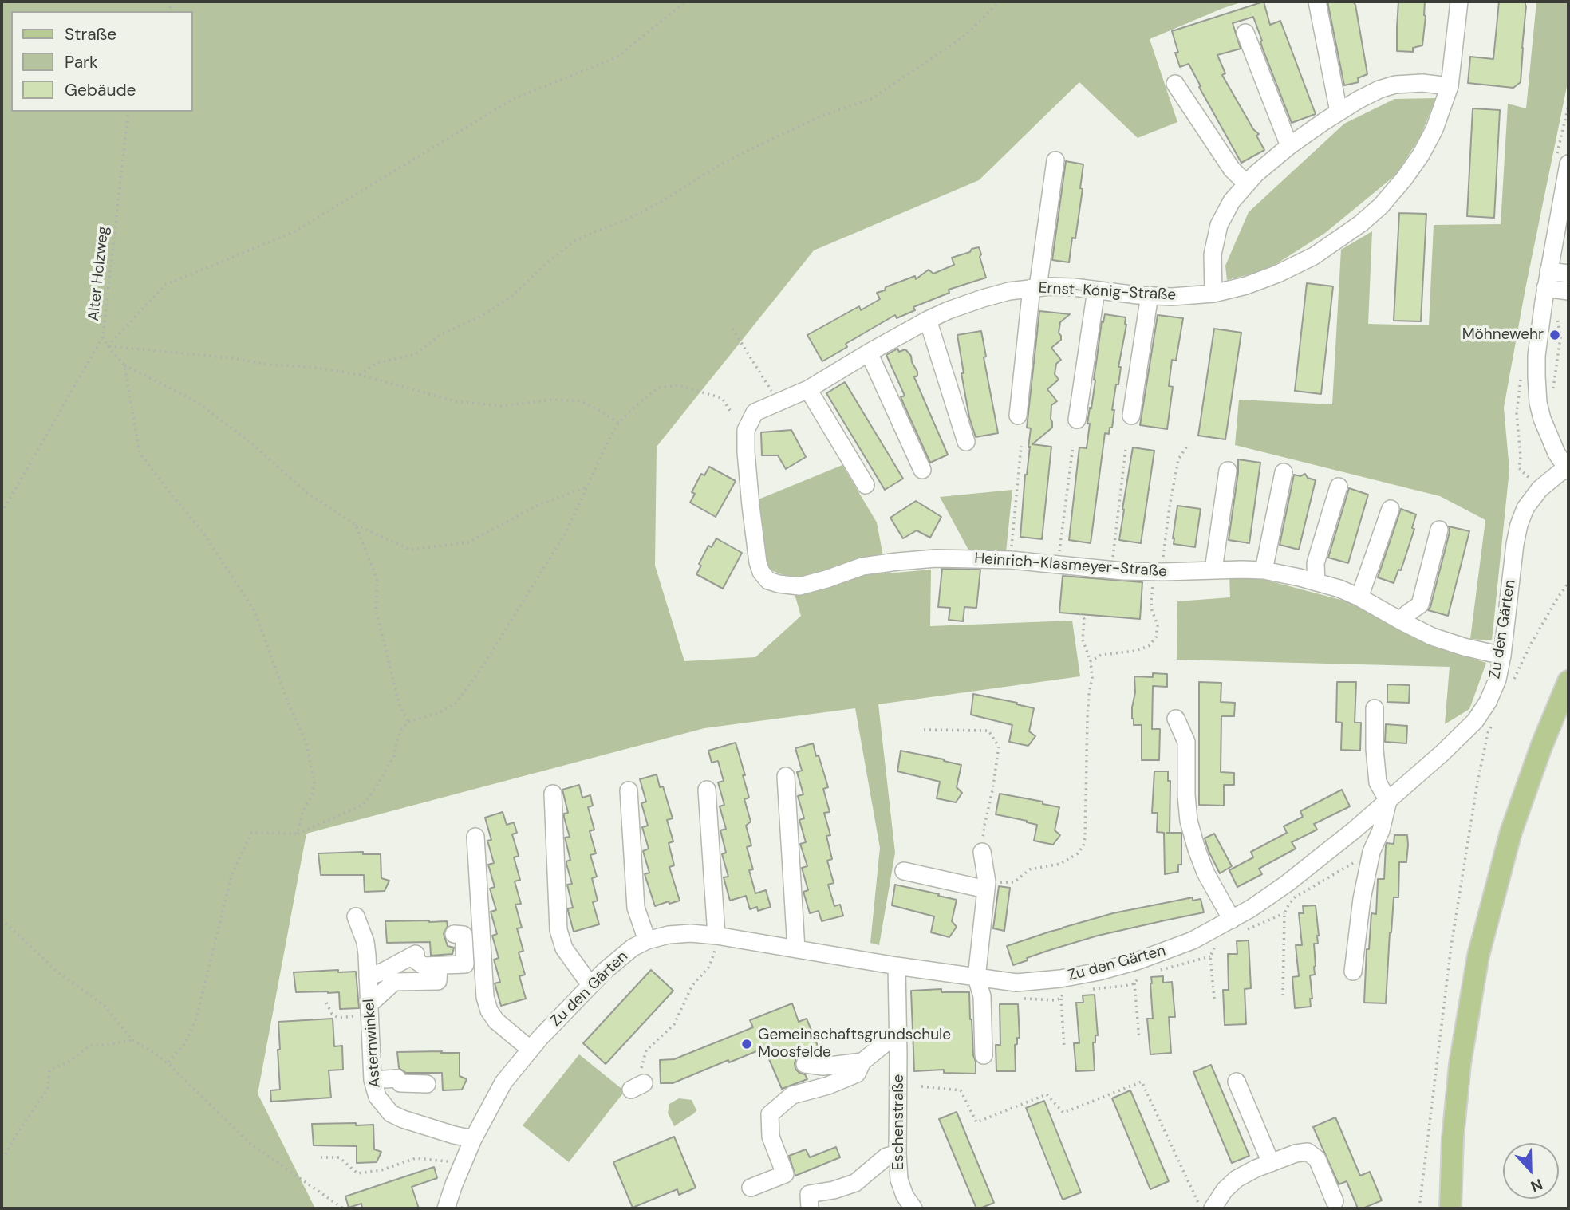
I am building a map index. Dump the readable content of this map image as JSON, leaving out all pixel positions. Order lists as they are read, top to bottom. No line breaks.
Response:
{"streets":{"street":["Ernst-König-Straße","Heinrich-Klasmeyer-Straße","Zu den Gärten","Asternwinkel","Eschenstraße"],"path":["Alter Holzweg"]},"crossings":[["Ernst-König-Straße","Heinrich-Klasmeyer-Straße"],["Heinrich-Klasmeyer-Straße","Zu den Gärten"],["Zu den Gärten","Asternwinkel"],["Zu den Gärten","Eschenstraße"]],"places":["Möhnewehr","Gemeinschaftsgrundschule Moosfelde"],"legend":["Straße","Park","Gebäude"],"north":"bottom"}
